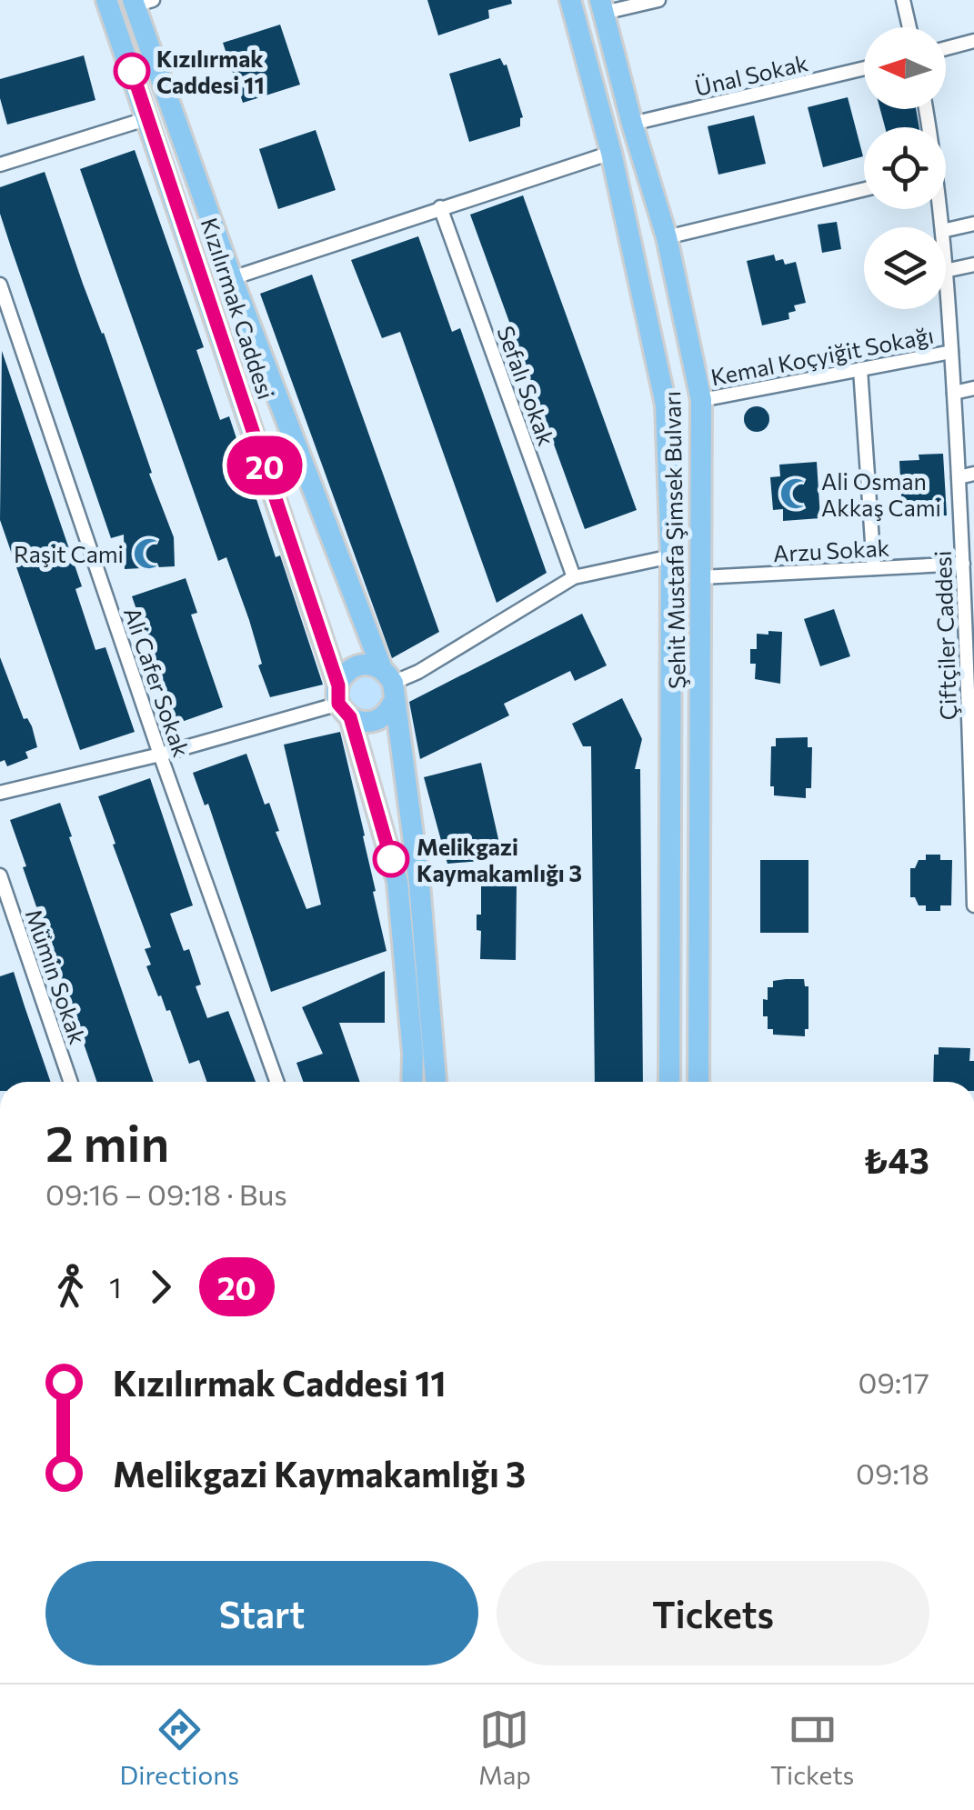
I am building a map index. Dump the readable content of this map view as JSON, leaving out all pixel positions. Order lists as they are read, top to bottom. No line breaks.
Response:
{"streets":{"main road":["Kızılırmak Caddesi","Şehit Mustafa Şimsek Bulvarı"],"street":["Ünal Sokak","Kemal Koçyiğit Sokağı","Sefalı Sokak","Arzu Sokak","Çiftçiler Caddesi","Ali Cafer Sokak","Mümin Sokak"]},"crossings":[["Ünal Sokak","Şehit Mustafa Şimsek Bulvarı"],["Kemal Koçyiğit Sokağı","Şehit Mustafa Şimsek Bulvarı"],["Kemal Koçyiğit Sokağı","Çiftçiler Caddesi"],["Şehit Mustafa Şimsek Bulvarı","Arzu Sokak"],["Arzu Sokak","Çiftçiler Caddesi"]],"places":{"other":["Kızılırmak Caddesi 11","Melikgazi Kaymakamlığı 3"],"mosque":["Ali Osman Akkaş Cami","Raşit Cami"]},"lines":["bus line 20"],"north":"left","page":{"on_map":"20","heading":["2 min","09:16 – 09:18 · Bus","₺43"],"legs":["1","20"],"list":[{"name":"Kızılırmak Caddesi 11","value":"09:17"},{"name":"Melikgazi Kaymakamlığı 3","value":"09:18"}],"buttons":["Start","Tickets"],"tabs":["Directions","Map","Tickets"]}}
